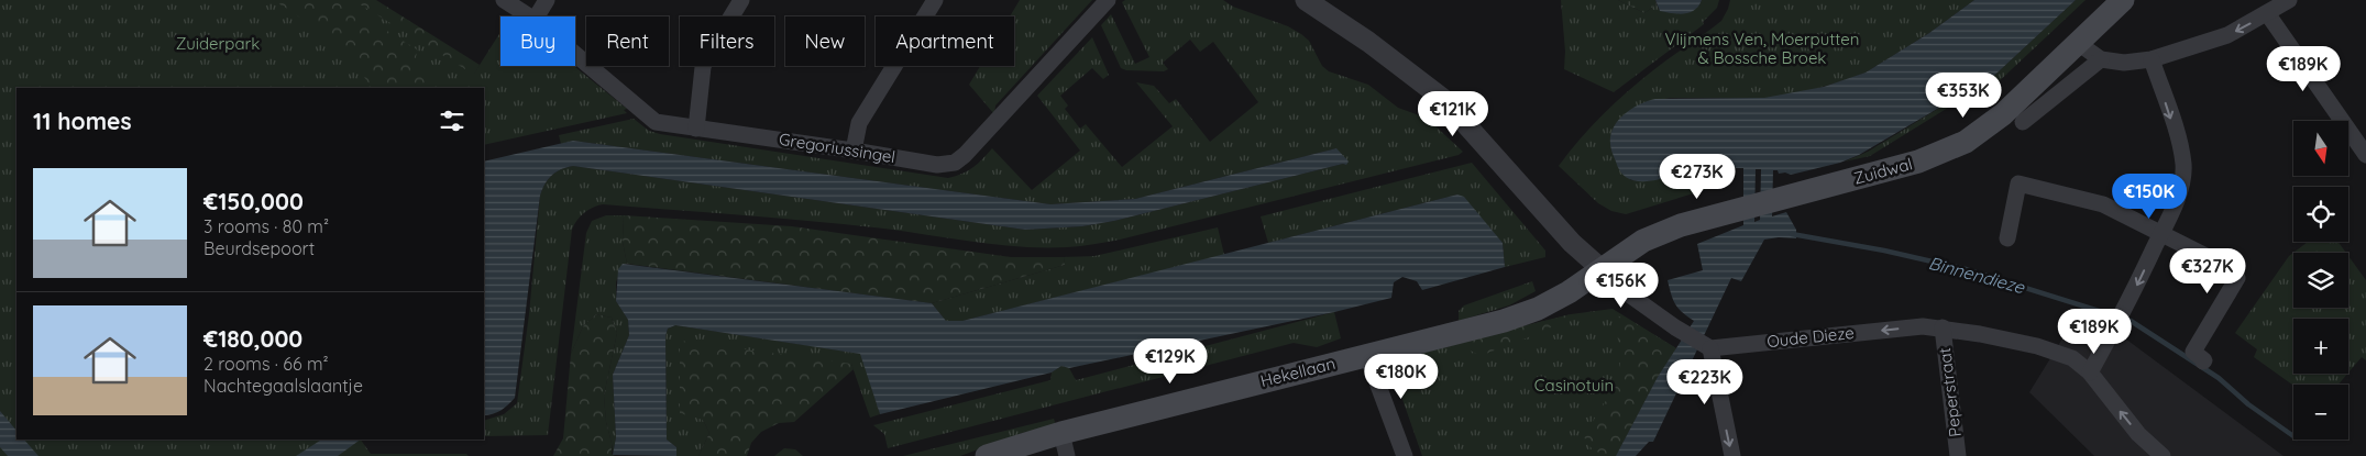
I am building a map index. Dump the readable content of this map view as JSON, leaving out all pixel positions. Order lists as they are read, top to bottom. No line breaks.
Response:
{"streets":{"main road":["Zuidwal","Hekellaan"],"street":["Gregoriussingel","Oude Dieze","Peperstraat"]},"crossings":[["Zuidwal","Hekellaan"],["Oude Dieze","Peperstraat"]],"one_way":["Oude Dieze"],"water":["Binnendieze"],"parks":["Vlijmens Ven, Moerputten & Bossche Broek","Zuiderpark","Casinotuin"],"north":"bottom","page":{"chip":["Buy","Rent","Filters","New","Apartment"],"price":["€189K","€353K","€121K","€273K","€150K","€327K","€156K","€189K","€129K","€180K","€223K"],"heading":"11 homes","map_buttons":["+","−"],"list":[{"name":"€150,000","note":"3 rooms · 80 m² · Beurdsepoort"},{"name":"€180,000","note":"2 rooms · 66 m² · Nachtegaalslaantje"}]}}
